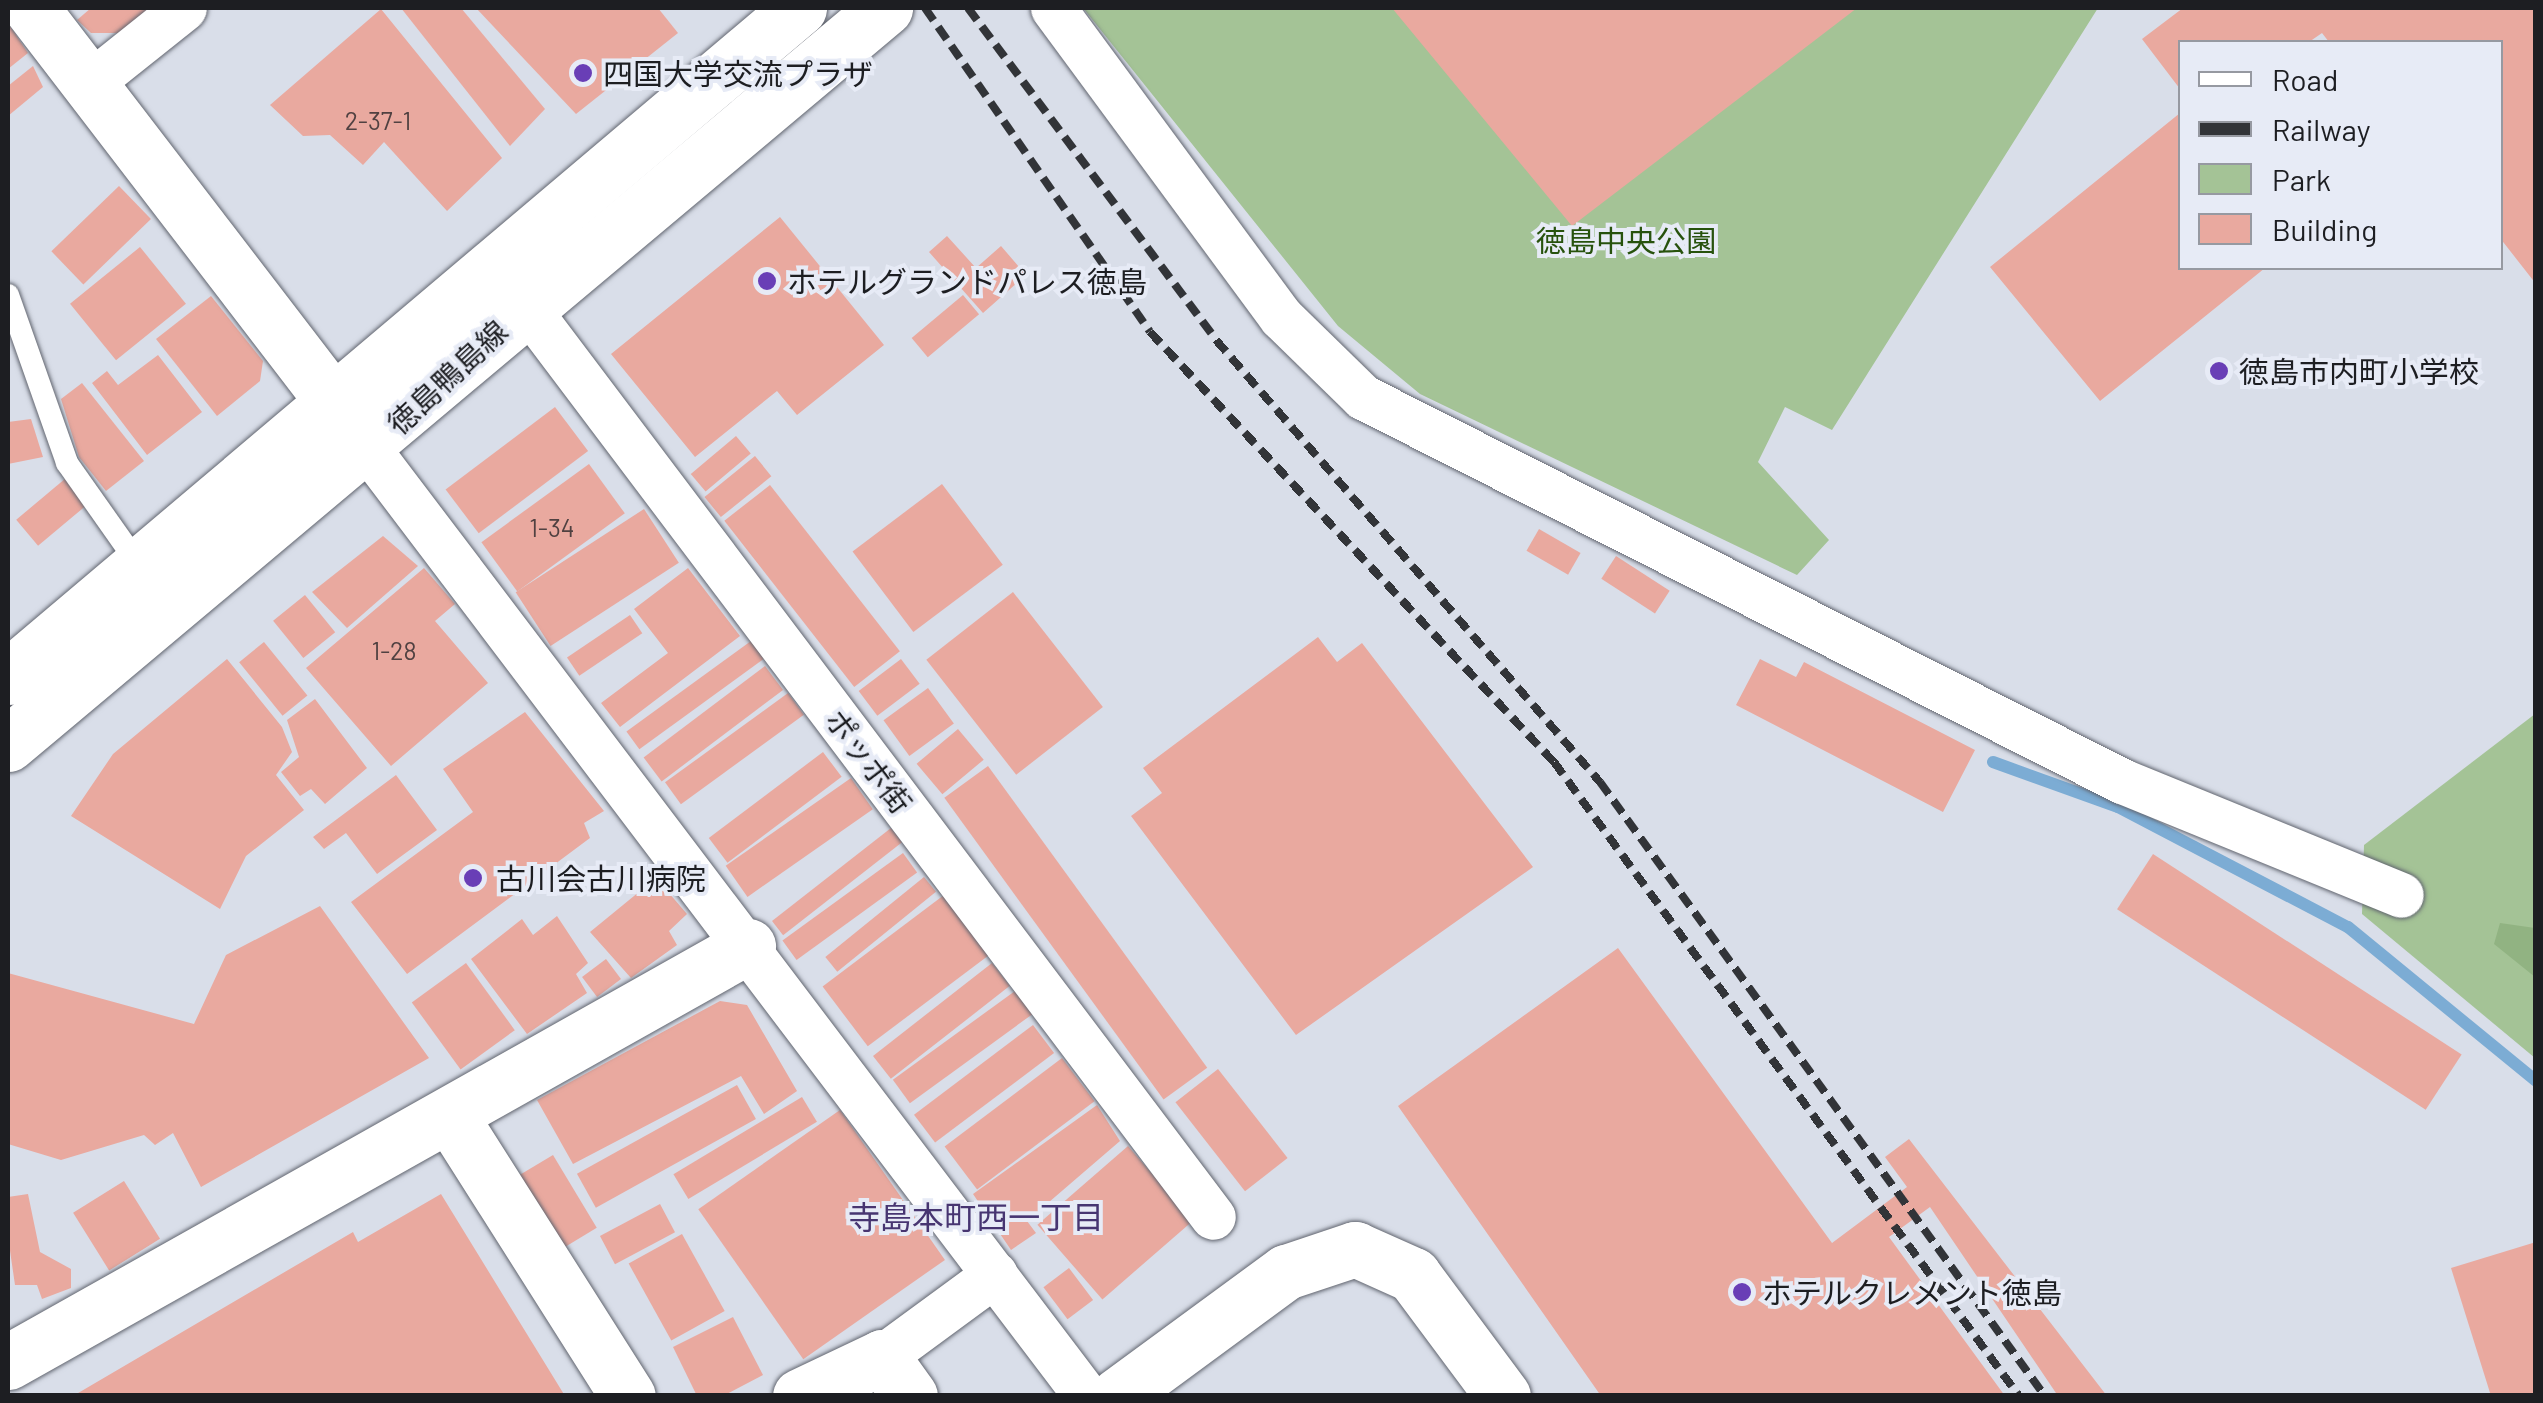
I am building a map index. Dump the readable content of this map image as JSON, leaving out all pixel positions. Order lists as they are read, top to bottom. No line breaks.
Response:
{"streets":{"street":["徳島鴨島線","ポッポ街"]},"crossings":[["徳島鴨島線","ポッポ街"]],"districts":["寺島本町西一丁目"],"parks":["徳島中央公園"],"places":["四国大学交流プラザ","ホテルグランドパレス徳島","徳島市内町小学校","古川会古川病院","ホテルクレメント徳島"],"house_numbers":["2-37-1","1-34","1-28"],"legend":["Road","Railway","Park","Building"]}
